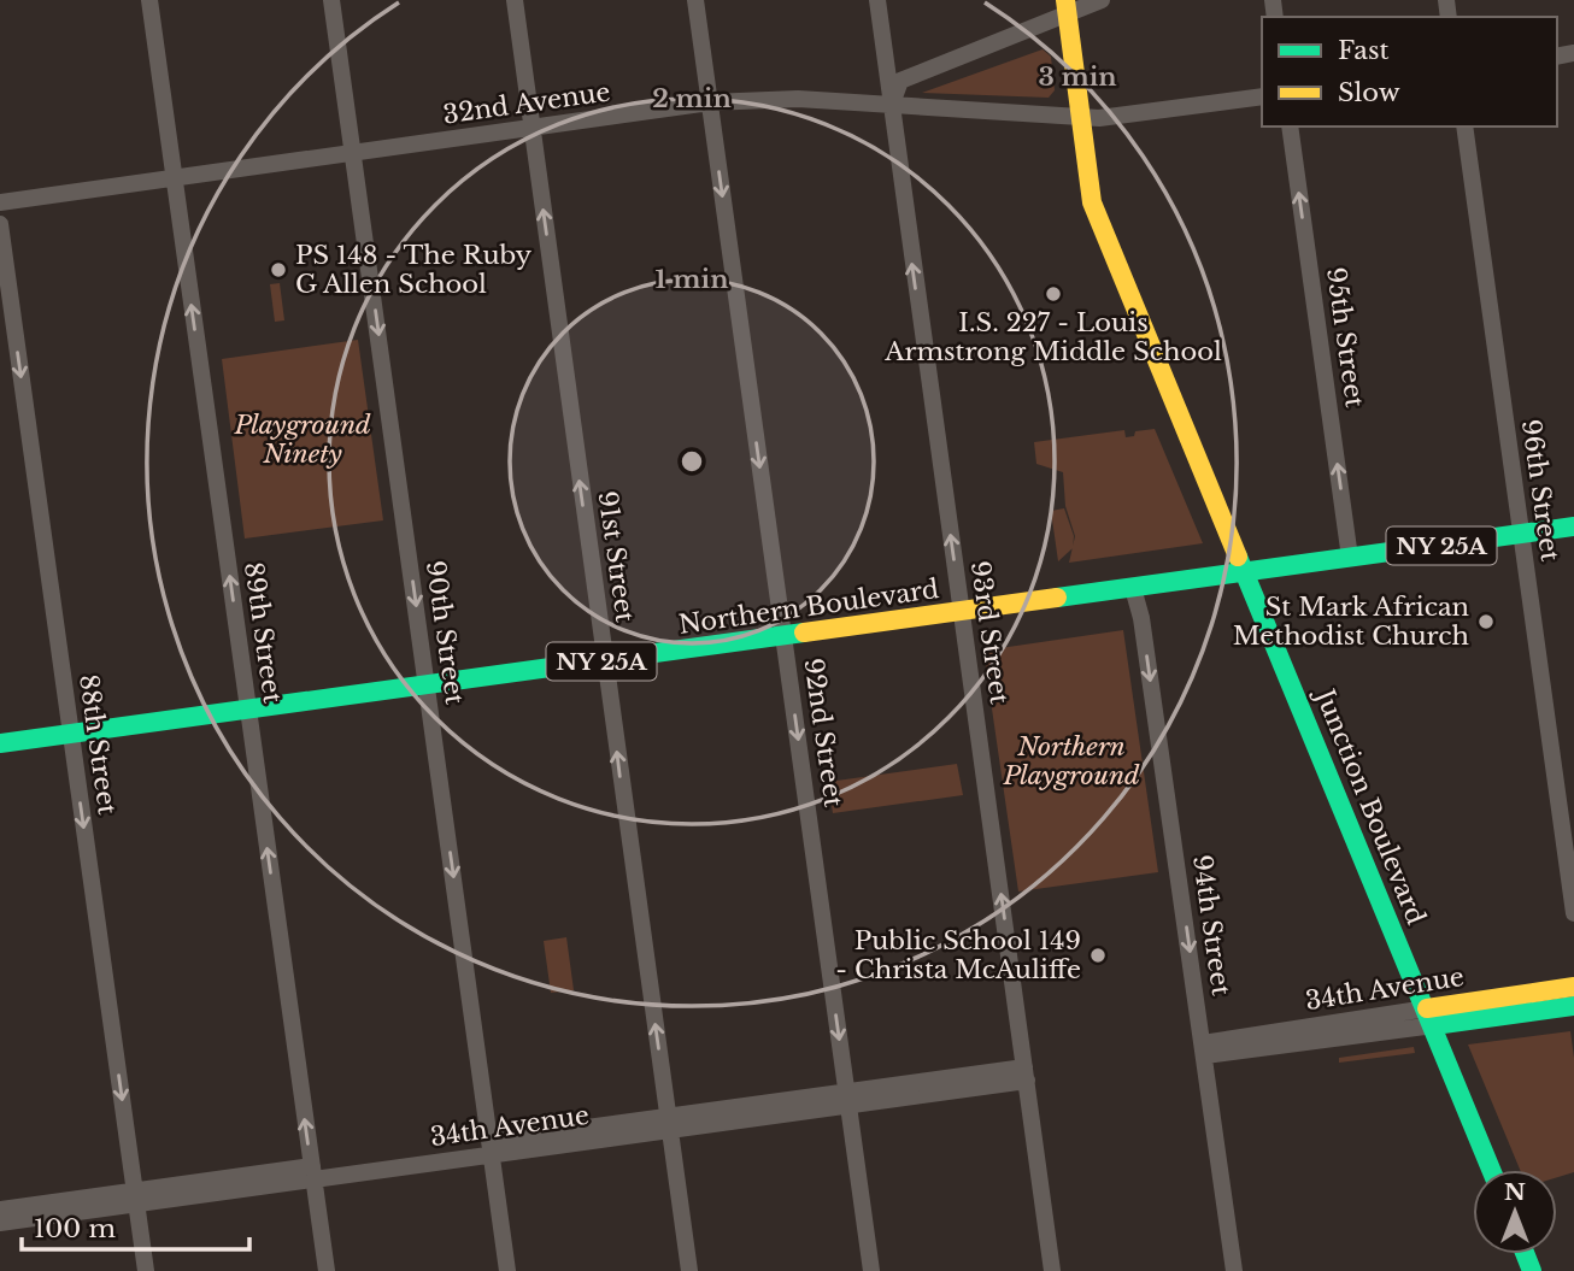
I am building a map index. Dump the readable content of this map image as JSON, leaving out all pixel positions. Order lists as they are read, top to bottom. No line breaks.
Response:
{"streets":{"main road":["NY 25A","Northern Boulevard","Junction Boulevard","34th Avenue"],"street":["32nd Avenue","95th Street","96th Street","91st Street","89th Street","90th Street","93rd Street","92nd Street","88th Street","94th Street"]},"crossings":[["32nd Avenue","91st Street"],["32nd Avenue","89th Street"],["32nd Avenue","90th Street"],["32nd Avenue","93rd Street"],["32nd Avenue","92nd Street"],["32nd Avenue","Junction Boulevard"],["95th Street","Northern Boulevard"],["96th Street","Northern Boulevard"],["91st Street","Northern Boulevard"],["91st Street","34th Avenue"],["Northern Boulevard","89th Street"],["Northern Boulevard","90th Street"],["Northern Boulevard","93rd Street"],["Northern Boulevard","92nd Street"],["Northern Boulevard","88th Street"],["Northern Boulevard","Junction Boulevard"],["Northern Boulevard","94th Street"],["89th Street","34th Avenue"],["90th Street","34th Avenue"],["93rd Street","34th Avenue"],["92nd Street","34th Avenue"],["88th Street","34th Avenue"],["Junction Boulevard","34th Avenue"],["94th Street","34th Avenue"]],"one_way":["95th Street","91st Street","89th Street","90th Street","93rd Street","92nd Street","88th Street","94th Street"],"parks":["Playground Ninety","Northern Playground"],"places":["PS 148 - The Ruby G Allen School","I.S. 227 - Louis Armstrong Middle School","St Mark African Methodist Church","Public School 149 - Christa McAuliffe"],"legend":["Fast","Slow"],"scale_bar":"100 m","north":"top","rings":["3 min","2 min","1 min"]}
